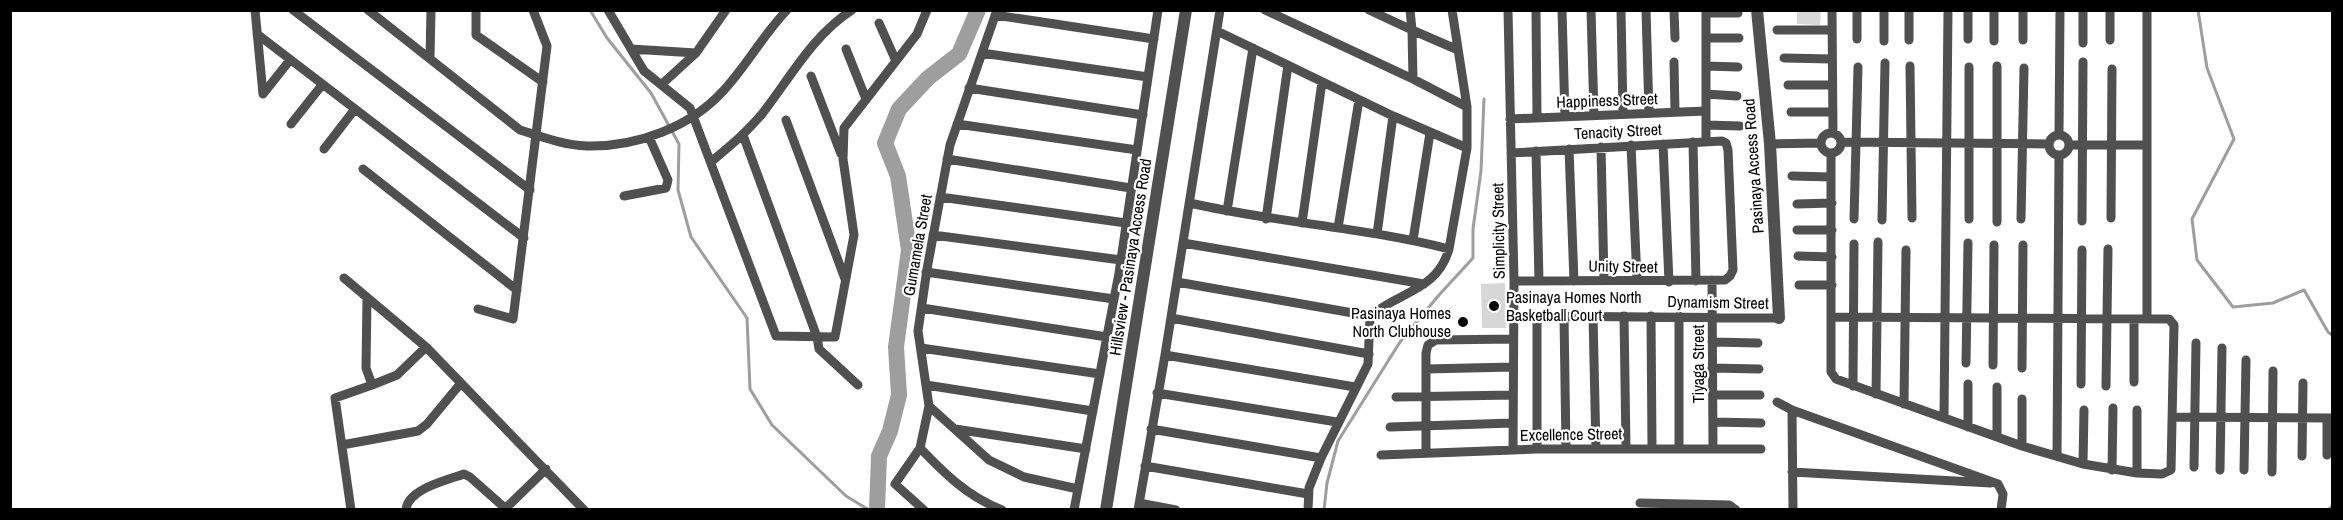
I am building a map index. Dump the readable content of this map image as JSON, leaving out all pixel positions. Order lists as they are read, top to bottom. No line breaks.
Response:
{"streets":{"street":["Happiness Street","Tenacity Street","Pasinaya Access Road","Simplicity Street","Gumamela Street","Hillsview - Pasinaya Access Road","Unity Street","Dynamism Street","Tiyaga Street","Excellence Street"]},"crossings":[["Happiness Street","Simplicity Street"],["Tenacity Street","Simplicity Street"],["Tenacity Street","Unity Street"],["Pasinaya Access Road","Dynamism Street"],["Simplicity Street","Unity Street"],["Simplicity Street","Dynamism Street"],["Simplicity Street","Excellence Street"],["Unity Street","Tiyaga Street"],["Dynamism Street","Tiyaga Street"],["Tiyaga Street","Excellence Street"]],"places":["Pasinaya Homes North Basketball Court","Pasinaya Homes North Clubhouse"]}
